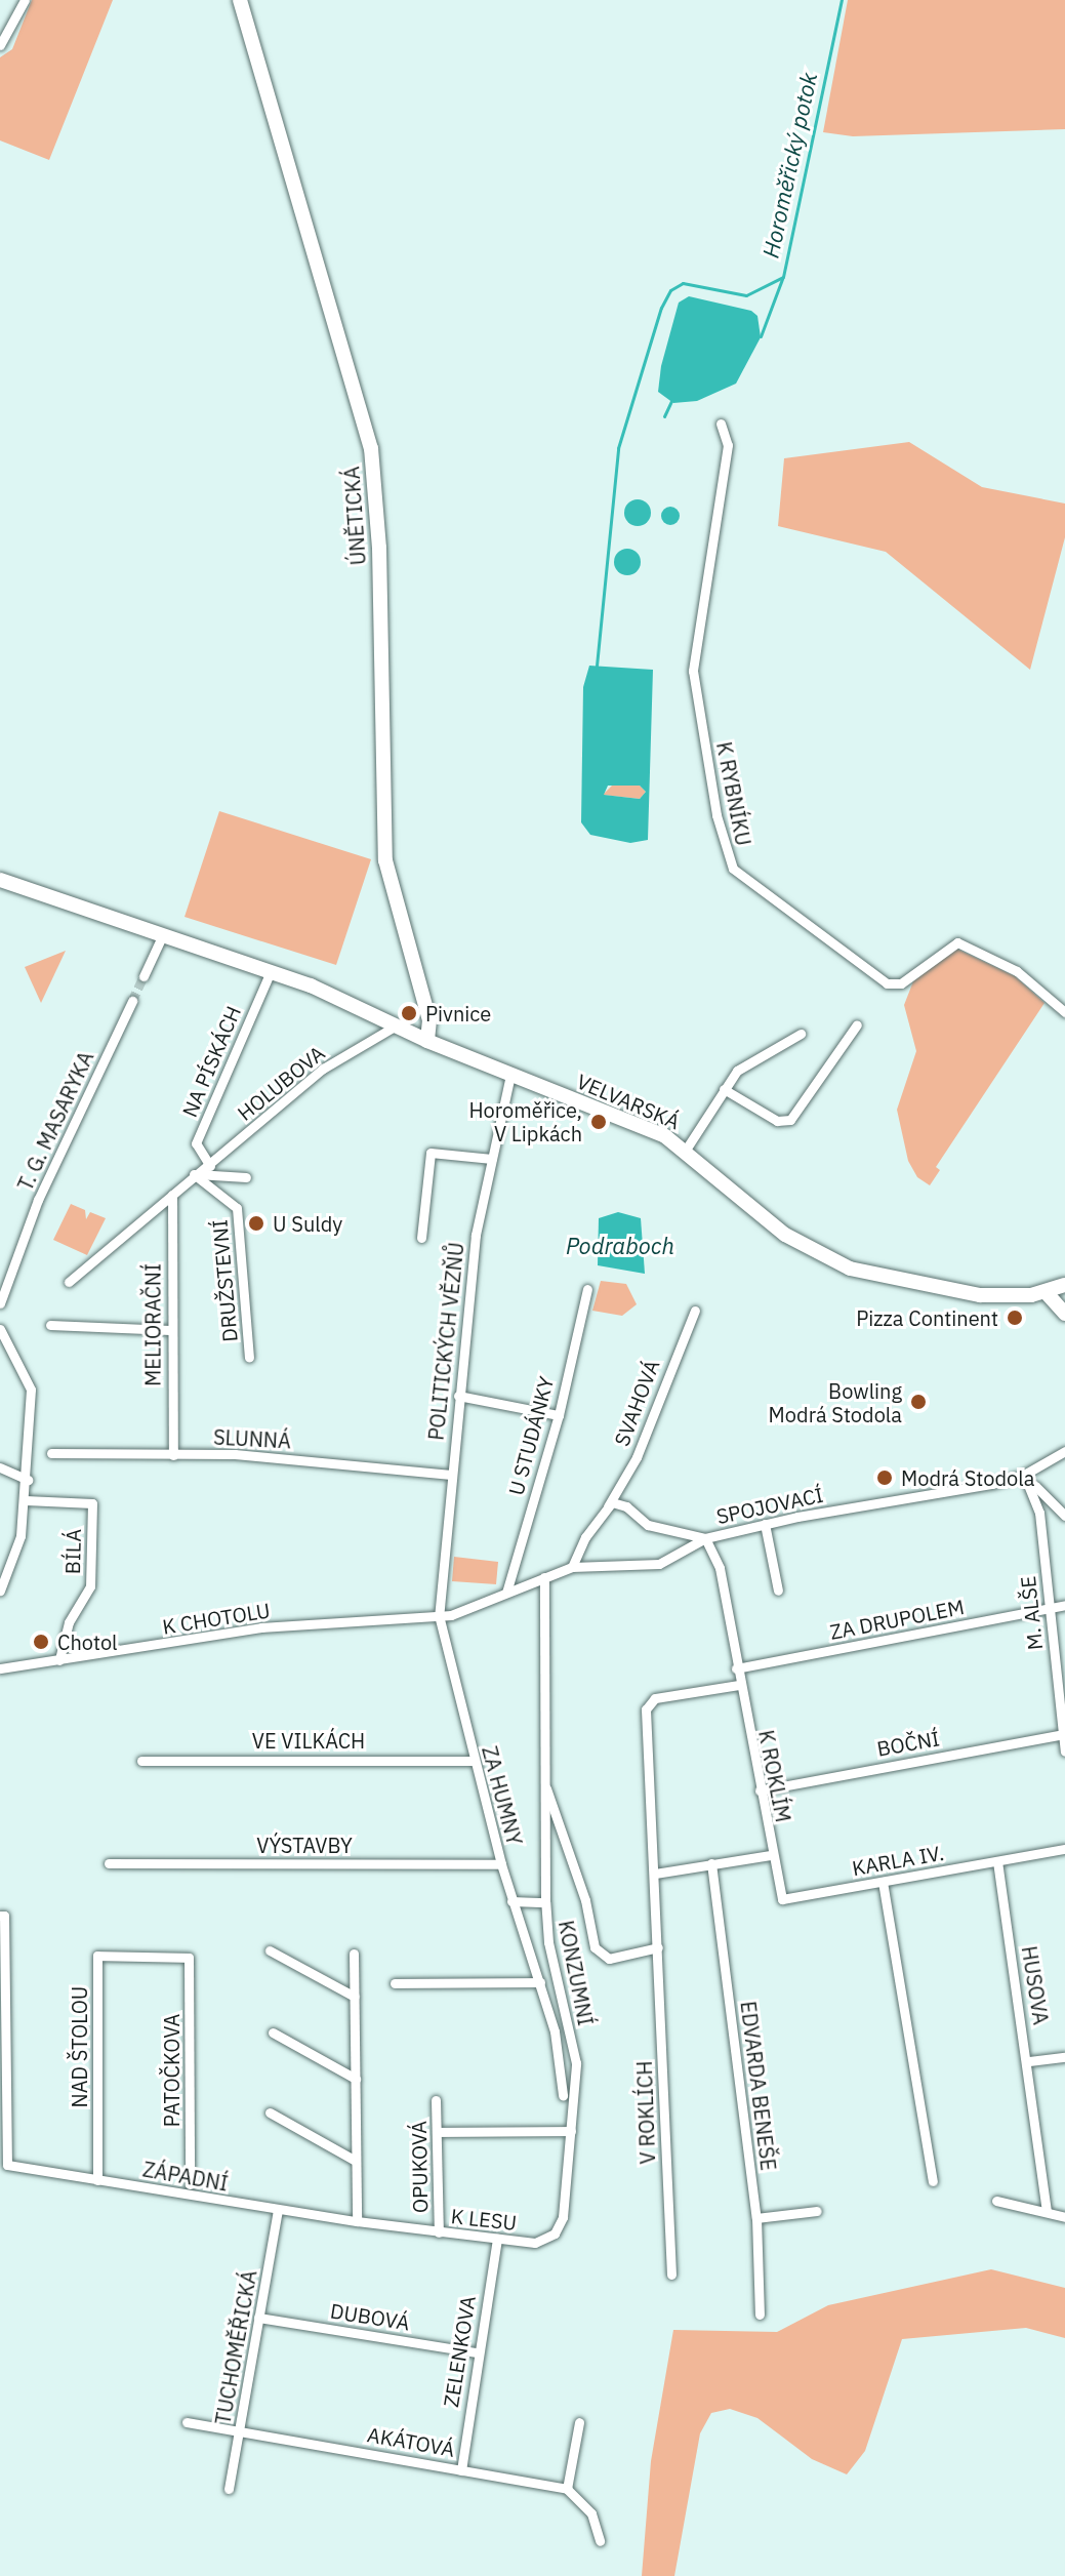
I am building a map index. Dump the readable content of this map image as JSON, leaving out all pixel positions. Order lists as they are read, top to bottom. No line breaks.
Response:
{"streets":{"main road":["ÚNĚTICKÁ","VELVARSKÁ"],"street":["K RYBNÍKU","NA PÍSKÁCH","HOLUBOVA","T. G. MASARYKA","DRUŽSTEVNÍ","MELIORAČNÍ","POLITICKÝCH VĚZŇŮ","SVAHOVÁ","U STUDÁNKY","SLUNNÁ","SPOJOVACÍ","BÍLÁ","M. ALŠE","K CHOTOLU","ZA DRUPOLEM","VE VILKÁCH","BOČNÍ","K ROKLÍM","ZA HUMNY","VÝSTAVBY","KARLA IV.","KONZUMNÍ","HUSOVA","NAD ŠTOLOU","PATOČKOVA","EDVARDA BENEŠE","V ROKLÍCH","OPUKOVÁ","ZÁPADNÍ","K LESU","DUBOVÁ","TUCHOMĚŘICKÁ","ZELENKOVA","AKÁTOVÁ"]},"crossings":[["ÚNĚTICKÁ","VELVARSKÁ"],["NA PÍSKÁCH","HOLUBOVA"],["NA PÍSKÁCH","VELVARSKÁ"],["HOLUBOVA","VELVARSKÁ"],["HOLUBOVA","DRUŽSTEVNÍ"],["HOLUBOVA","MELIORAČNÍ"],["VELVARSKÁ","POLITICKÝCH VĚZŇŮ"],["MELIORAČNÍ","SLUNNÁ"],["POLITICKÝCH VĚZŇŮ","SLUNNÁ"],["POLITICKÝCH VĚZŇŮ","SPOJOVACÍ"],["POLITICKÝCH VĚZŇŮ","K CHOTOLU"],["POLITICKÝCH VĚZŇŮ","ZA HUMNY"],["SVAHOVÁ","SPOJOVACÍ"],["U STUDÁNKY","SPOJOVACÍ"],["SPOJOVACÍ","M. ALŠE"],["SPOJOVACÍ","K CHOTOLU"],["SPOJOVACÍ","K ROKLÍM"],["SPOJOVACÍ","ZA HUMNY"],["SPOJOVACÍ","KONZUMNÍ"],["BÍLÁ","K CHOTOLU"],["M. ALŠE","ZA DRUPOLEM"],["M. ALŠE","BOČNÍ"],["K CHOTOLU","ZA HUMNY"],["ZA DRUPOLEM","K ROKLÍM"],["VE VILKÁCH","ZA HUMNY"],["BOČNÍ","K ROKLÍM"],["K ROKLÍM","KARLA IV."],["ZA HUMNY","VÝSTAVBY"],["KARLA IV.","HUSOVA"],["KONZUMNÍ","V ROKLÍCH"],["KONZUMNÍ","K LESU"],["NAD ŠTOLOU","PATOČKOVA"],["NAD ŠTOLOU","ZÁPADNÍ"],["OPUKOVÁ","K LESU"],["ZÁPADNÍ","K LESU"],["ZÁPADNÍ","TUCHOMĚŘICKÁ"],["K LESU","ZELENKOVA"],["DUBOVÁ","TUCHOMĚŘICKÁ"],["DUBOVÁ","ZELENKOVA"],["TUCHOMĚŘICKÁ","AKÁTOVÁ"],["ZELENKOVA","AKÁTOVÁ"]],"water":["Horoměřický potok","Podraboch"],"places":["Pivnice","Horoměřice, V Lipkách","U Suldy","Pizza Continent","Bowling Modrá Stodola","Modrá Stodola","Chotol"]}
